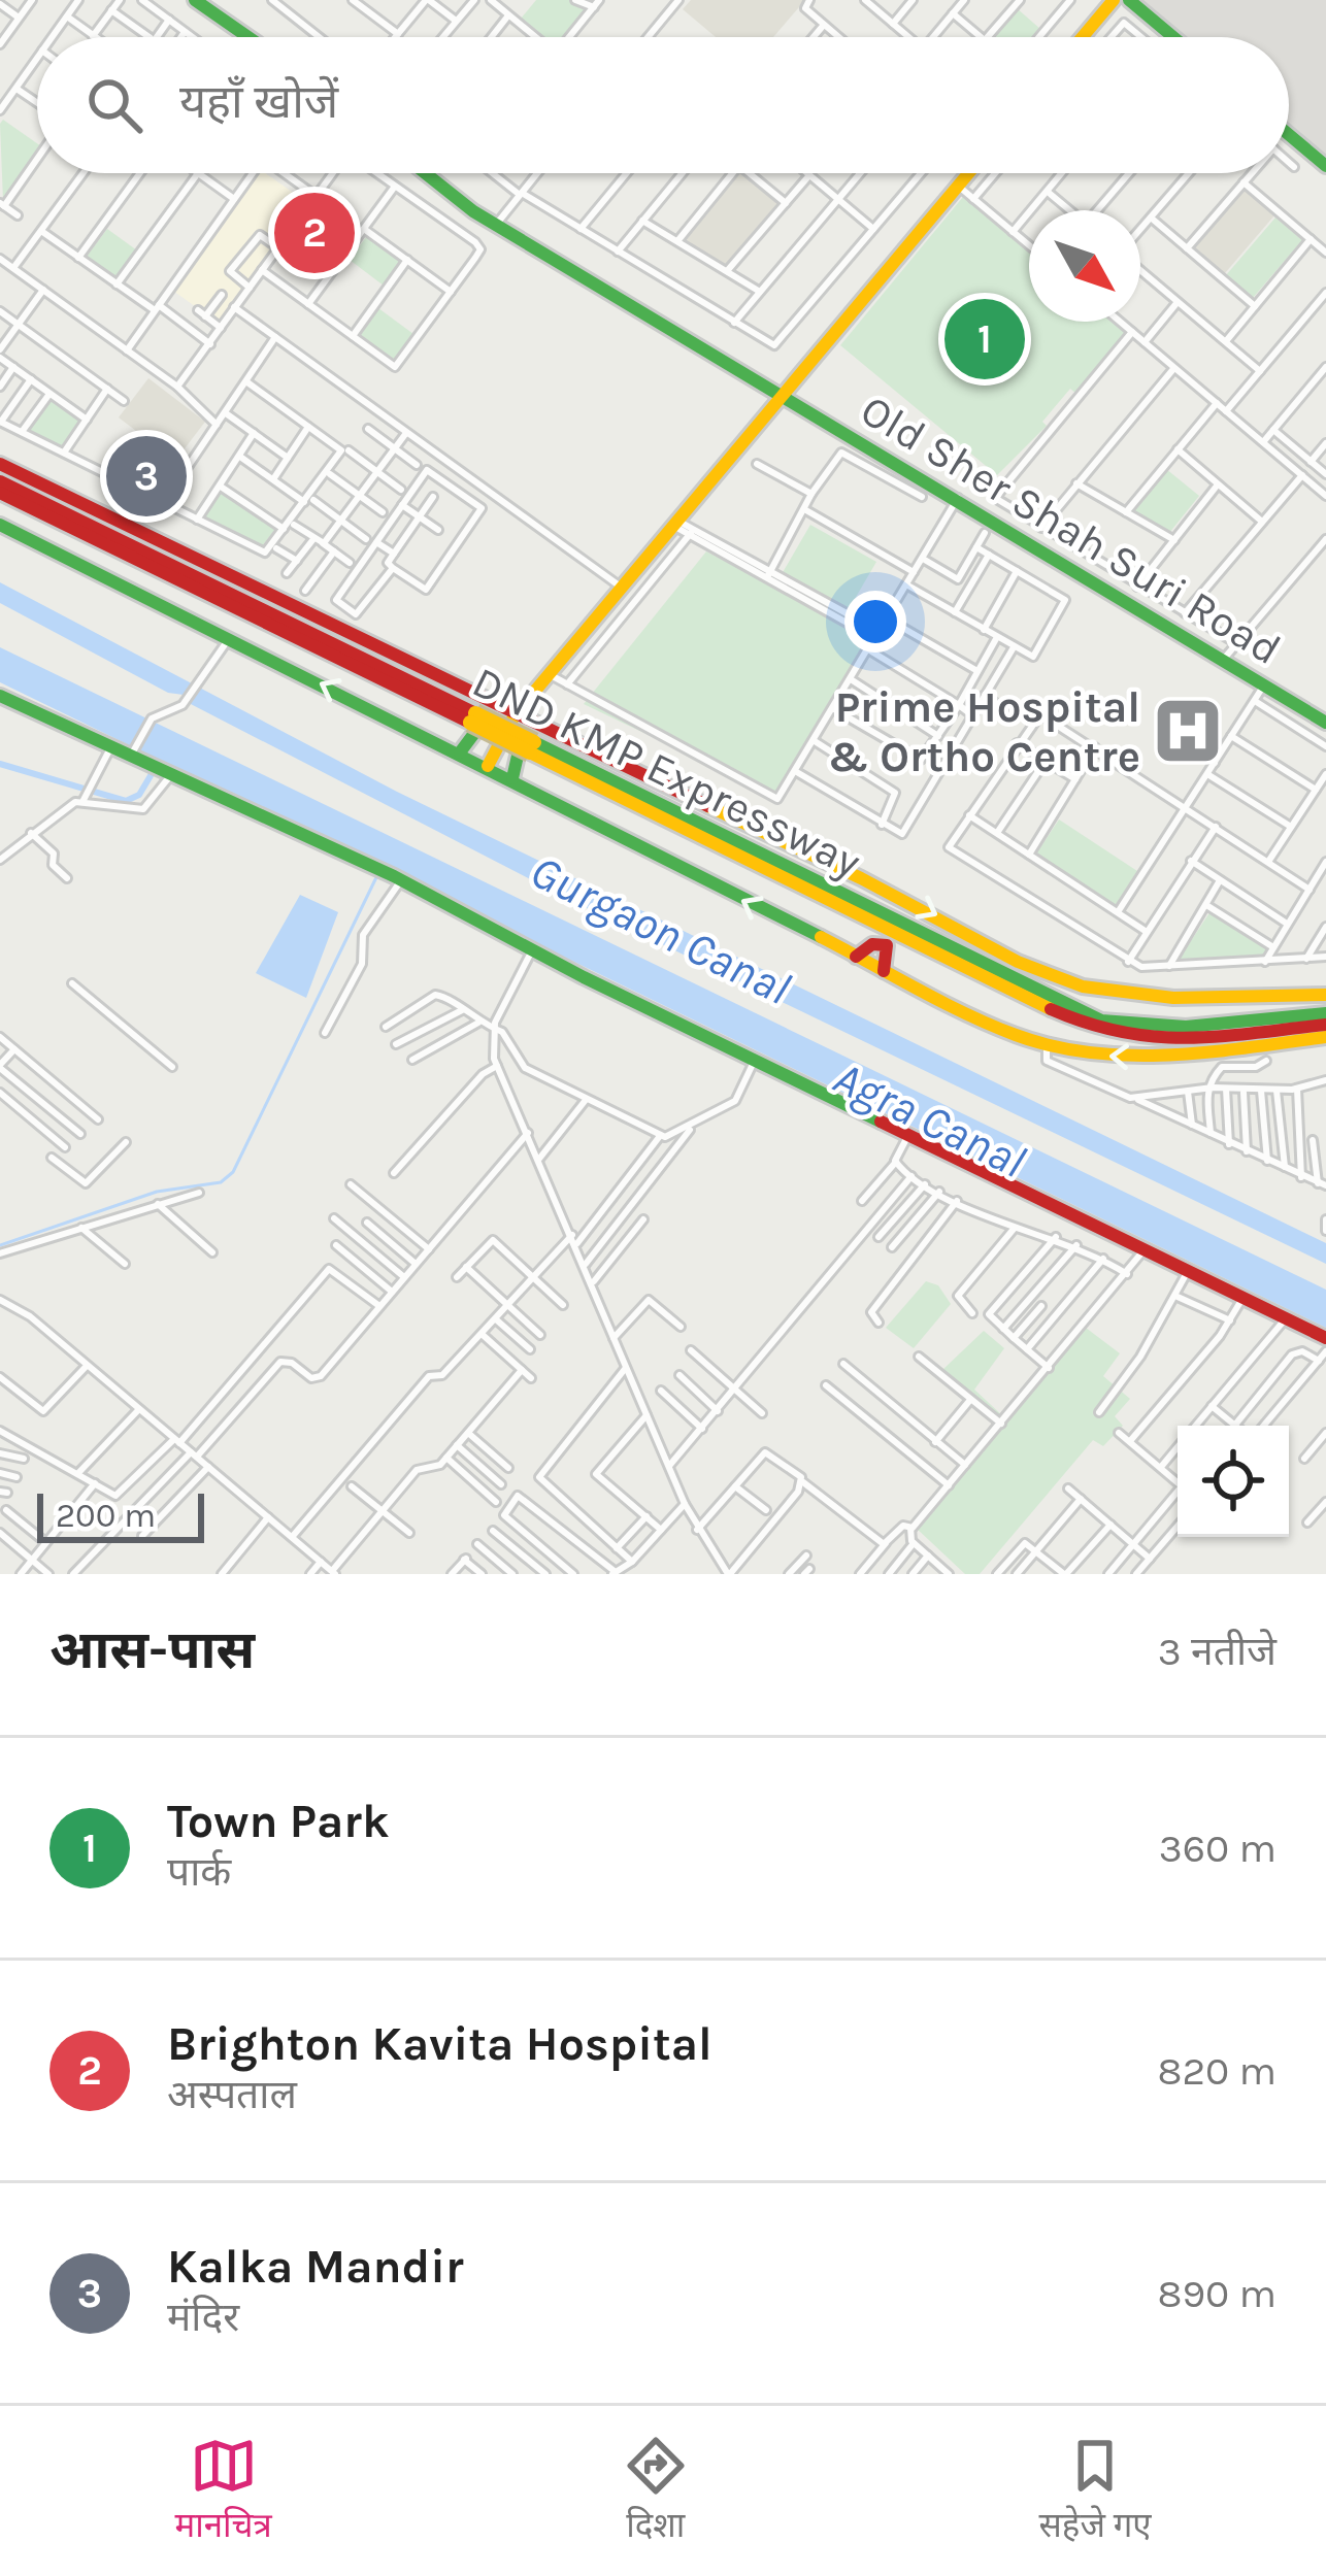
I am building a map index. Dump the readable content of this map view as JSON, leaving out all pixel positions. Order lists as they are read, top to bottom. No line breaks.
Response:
{"streets":{"main road":["Old Sher Shah Suri Road","DND KMP Expressway"]},"water":["Gurgaon Canal","Agra Canal"],"places":{"hospital":["Prime Hospital & Ortho Centre"]},"scale_bar":"200 m","north":"bottom right","page":{"search":"यहाँ खोजें","pins":["2","1","3"],"scale":"200 m","heading":["आस-पास","3 नतीजे"],"list":[{"mark":"1","name":"Town Park","note":"पार्क","value":"360 m"},{"mark":"2","name":"Brighton Kavita Hospital","note":"अस्पताल","value":"820 m"},{"mark":"3","name":"Kalka Mandir","note":"मंदिर","value":"890 m"}],"nav":["मानचित्र","दिशा","सहेजे गए"]}}
